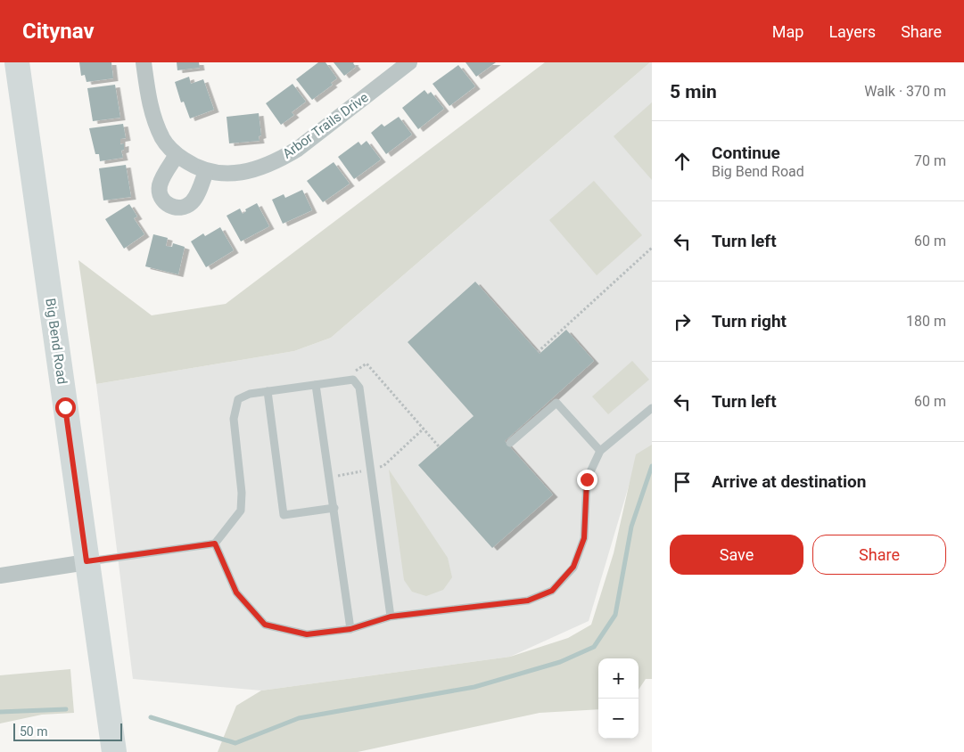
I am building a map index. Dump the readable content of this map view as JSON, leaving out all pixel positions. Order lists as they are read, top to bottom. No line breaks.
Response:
{"streets":{"main road":["Big Bend Road"],"street":["Arbor Trails Drive"]},"scale_bar":"50 m","page":{"header":"Citynav","nav":["Map","Layers","Share"],"heading":["5 min","Walk · 370 m"],"list":[["Continue","Big Bend Road","70 m"],["Turn left","60 m"],["Turn right","180 m"],["Turn left","60 m"],"Arrive at destination"],"buttons":["Save","Share"],"map_buttons":["+","−"],"scale":"50 m"}}
